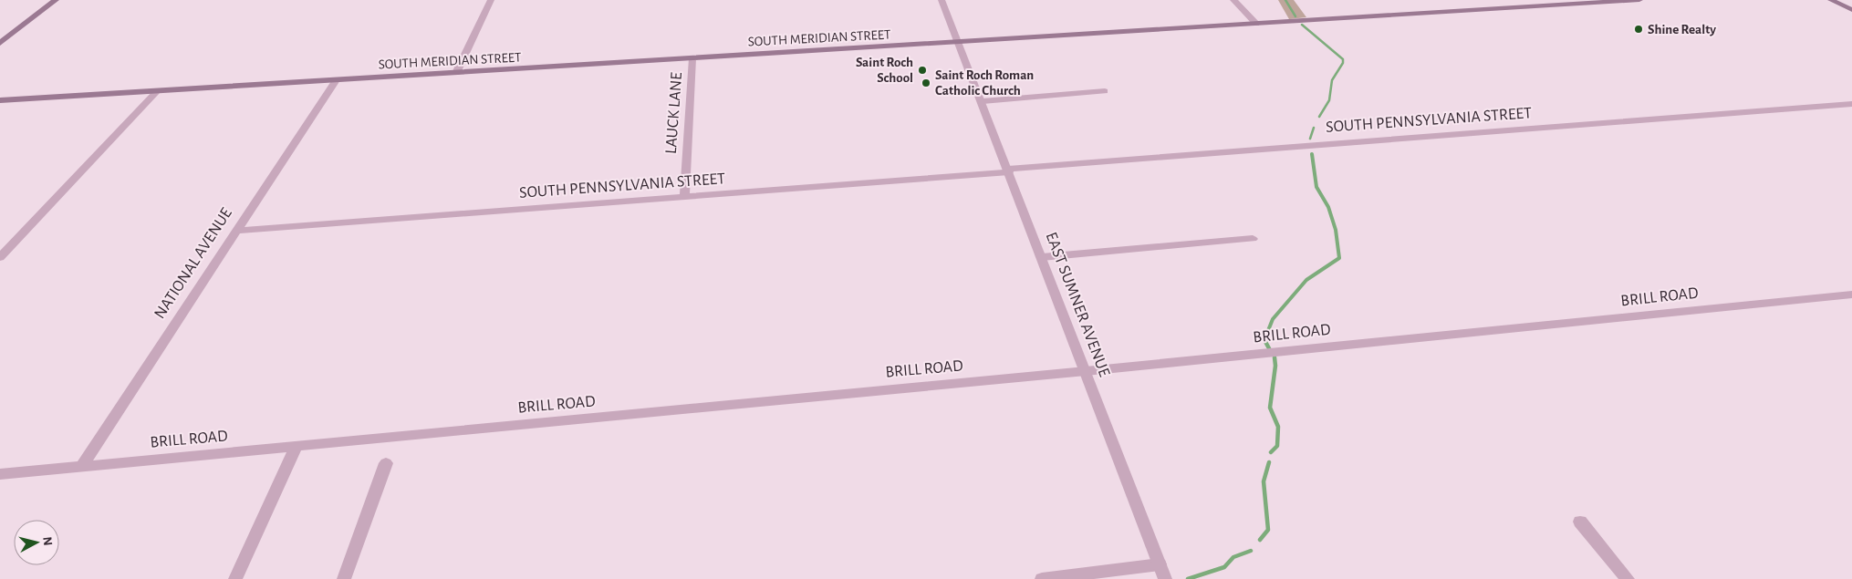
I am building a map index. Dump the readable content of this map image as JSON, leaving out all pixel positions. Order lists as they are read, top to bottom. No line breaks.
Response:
{"streets":{"main road":["SOUTH MERIDIAN STREET"],"street":["LAUCK LANE","SOUTH PENNSYLVANIA STREET","NATIONAL AVENUE","BRILL ROAD","EAST SUMNER AVENUE"]},"crossings":[["SOUTH MERIDIAN STREET","LAUCK LANE"],["SOUTH MERIDIAN STREET","NATIONAL AVENUE"],["SOUTH MERIDIAN STREET","EAST SUMNER AVENUE"],["LAUCK LANE","SOUTH PENNSYLVANIA STREET"],["SOUTH PENNSYLVANIA STREET","NATIONAL AVENUE"],["SOUTH PENNSYLVANIA STREET","EAST SUMNER AVENUE"],["NATIONAL AVENUE","BRILL ROAD"],["BRILL ROAD","EAST SUMNER AVENUE"]],"places":["Shine Realty","Saint Roch School","Saint Roch Roman Catholic Church"],"north":"right"}
